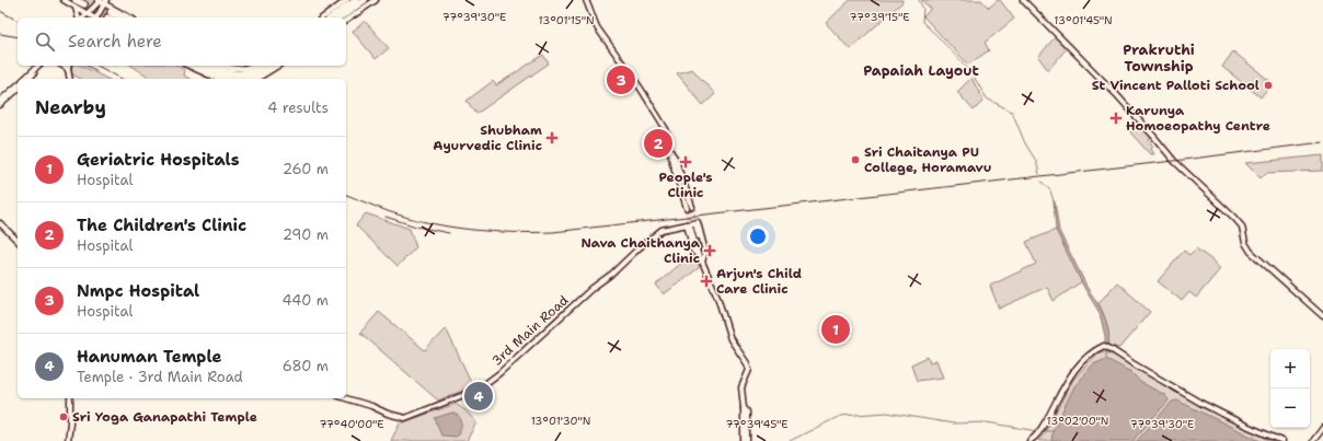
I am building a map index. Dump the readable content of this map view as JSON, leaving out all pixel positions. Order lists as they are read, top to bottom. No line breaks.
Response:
{"streets":{"street":["3rd Main Road"]},"districts":["Prakruthi Township","Papaiah Layout"],"places":{"other":["St Vincent Palloti School","Sri Chaitanya PU College, Horamavu","Sri Yoga Ganapathi Temple"],"health":["Karunya Homoeopathy Centre","Shubham Ayurvedic Clinic","People's Clinic","Nava Chaithanya Clinic","Arjun's Child Care Clinic"]},"page":{"search":"Search here","pins":["3","2","1","4"],"heading":["Nearby","4 results"],"list":[{"mark":"1","name":"Geriatric Hospitals","note":"Hospital","value":"260 m"},{"mark":"2","name":"The Children's Clinic","note":"Hospital","value":"290 m"},{"mark":"3","name":"Nmpc Hospital","note":"Hospital","value":"440 m"},{"mark":"4","name":"Hanuman Temple","note":"Temple · 3rd Main Road","value":"680 m"}],"map_buttons":["+","−"]},"coordinates":["77°39'30\"E","77°39'15\"E","13°01'15\"N","13°01'45\"N","13°01'30\"N","13°02'00\"N","77°40'00\"E","77°39'45\"E"]}
